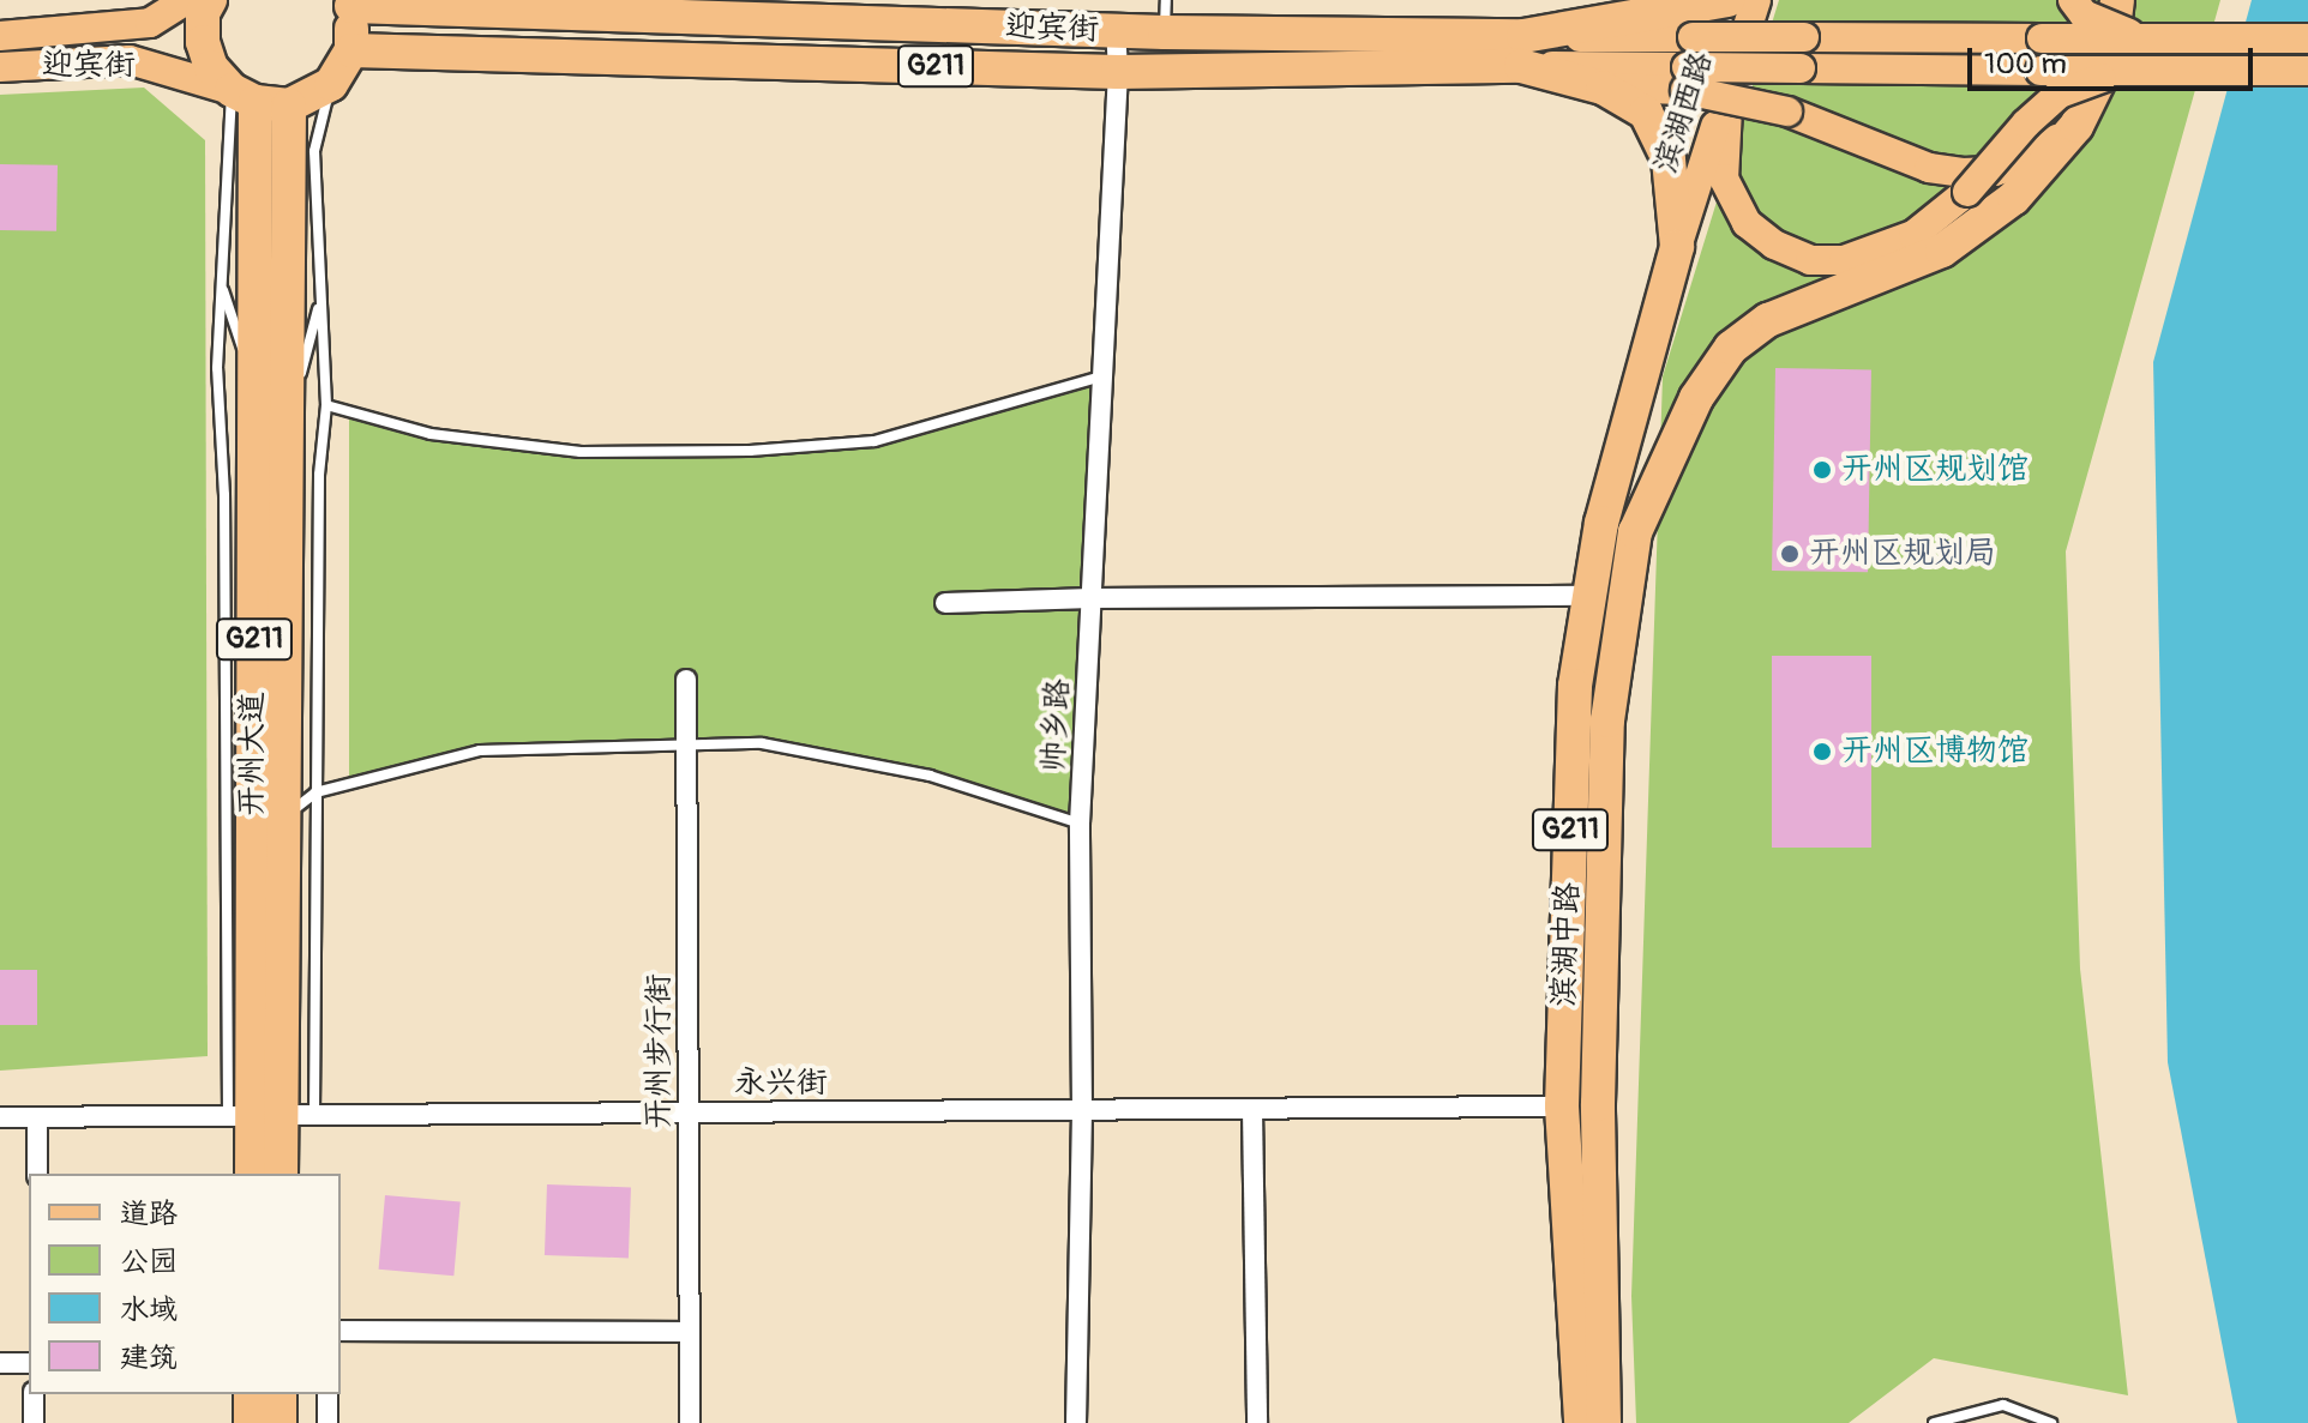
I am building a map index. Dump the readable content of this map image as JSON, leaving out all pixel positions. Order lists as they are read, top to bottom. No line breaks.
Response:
{"streets":{"highway":["迎宾街","G211","开州大道","滨湖中路"],"main road":["滨湖西路"],"street":["帅乡路","开州步行街","永兴街"]},"crossings":[["迎宾街","G211"],["迎宾街","帅乡路"],["迎宾街","开州大道"],["G211","滨湖西路"],["G211","滨湖中路"],["滨湖西路","滨湖中路"],["帅乡路","永兴街"],["开州大道","永兴街"],["滨湖中路","永兴街"],["开州步行街","永兴街"]],"places":["开州区规划馆","开州区规划局","开州区博物馆"],"legend":["道路","公园","水域","建筑"],"scale_bar":"100 m"}
